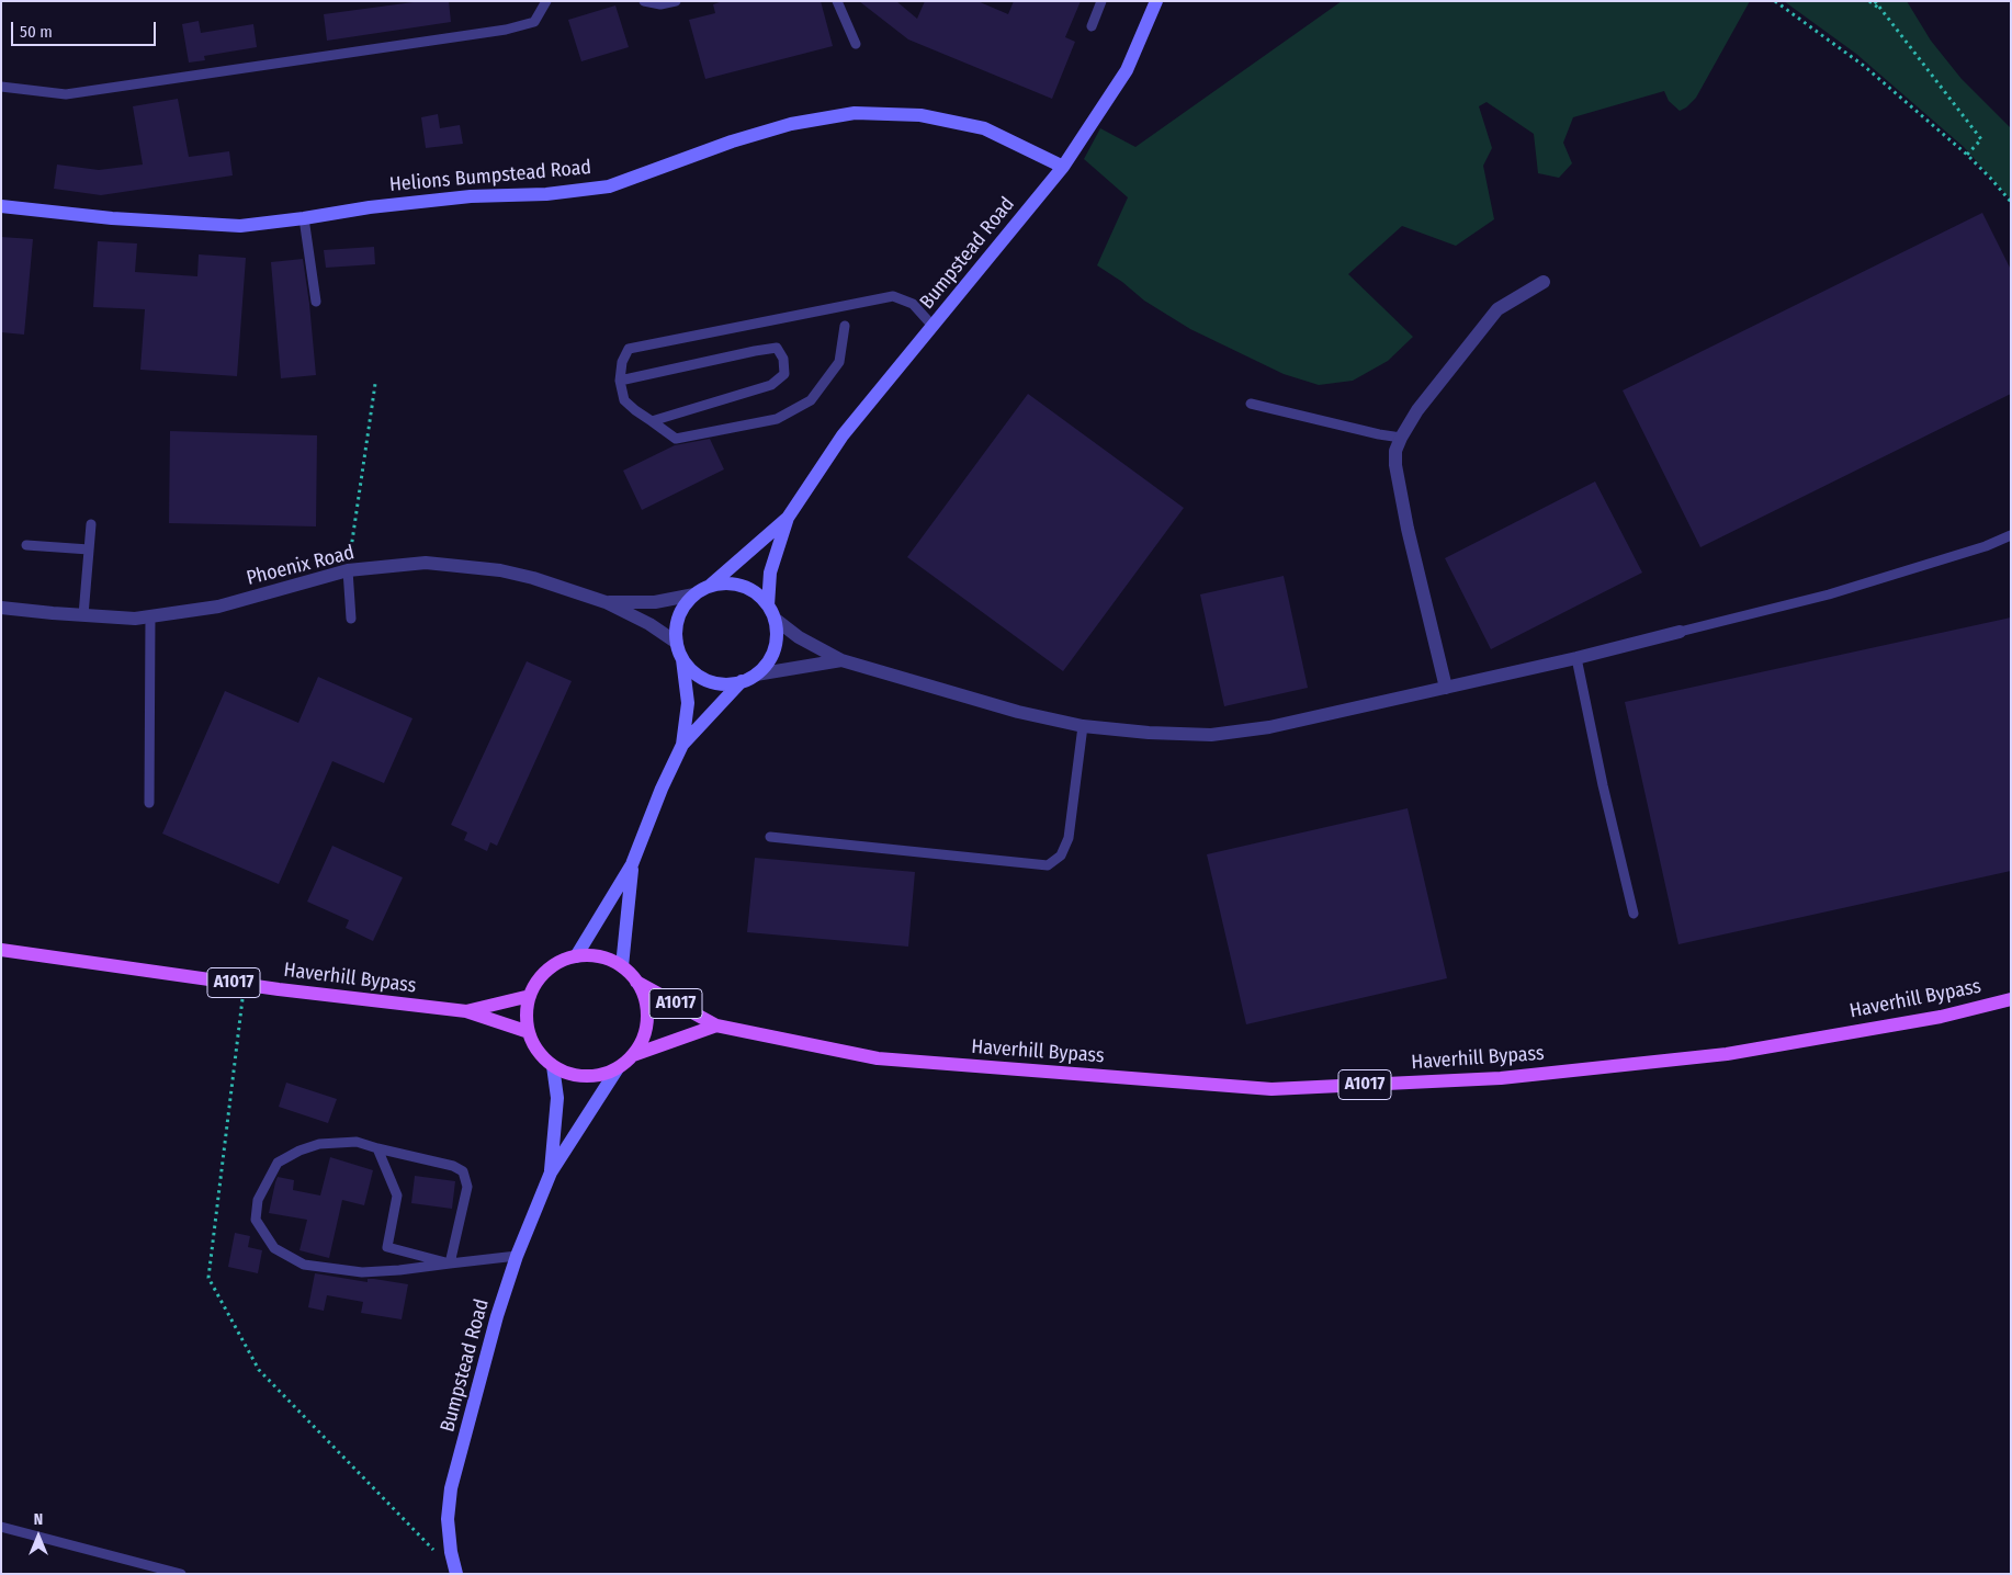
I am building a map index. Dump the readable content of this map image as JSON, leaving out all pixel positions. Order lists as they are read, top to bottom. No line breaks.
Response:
{"streets":{"main road":["Helions Bumpstead Road","Bumpstead Road","Haverhill Bypass","A1017"],"street":["Phoenix Road"]},"crossings":[["Helions Bumpstead Road","Bumpstead Road"],["Bumpstead Road","Phoenix Road"],["Bumpstead Road","Haverhill Bypass"],["Bumpstead Road","A1017"],["Haverhill Bypass","A1017"]],"scale_bar":"50 m","north":"top"}
